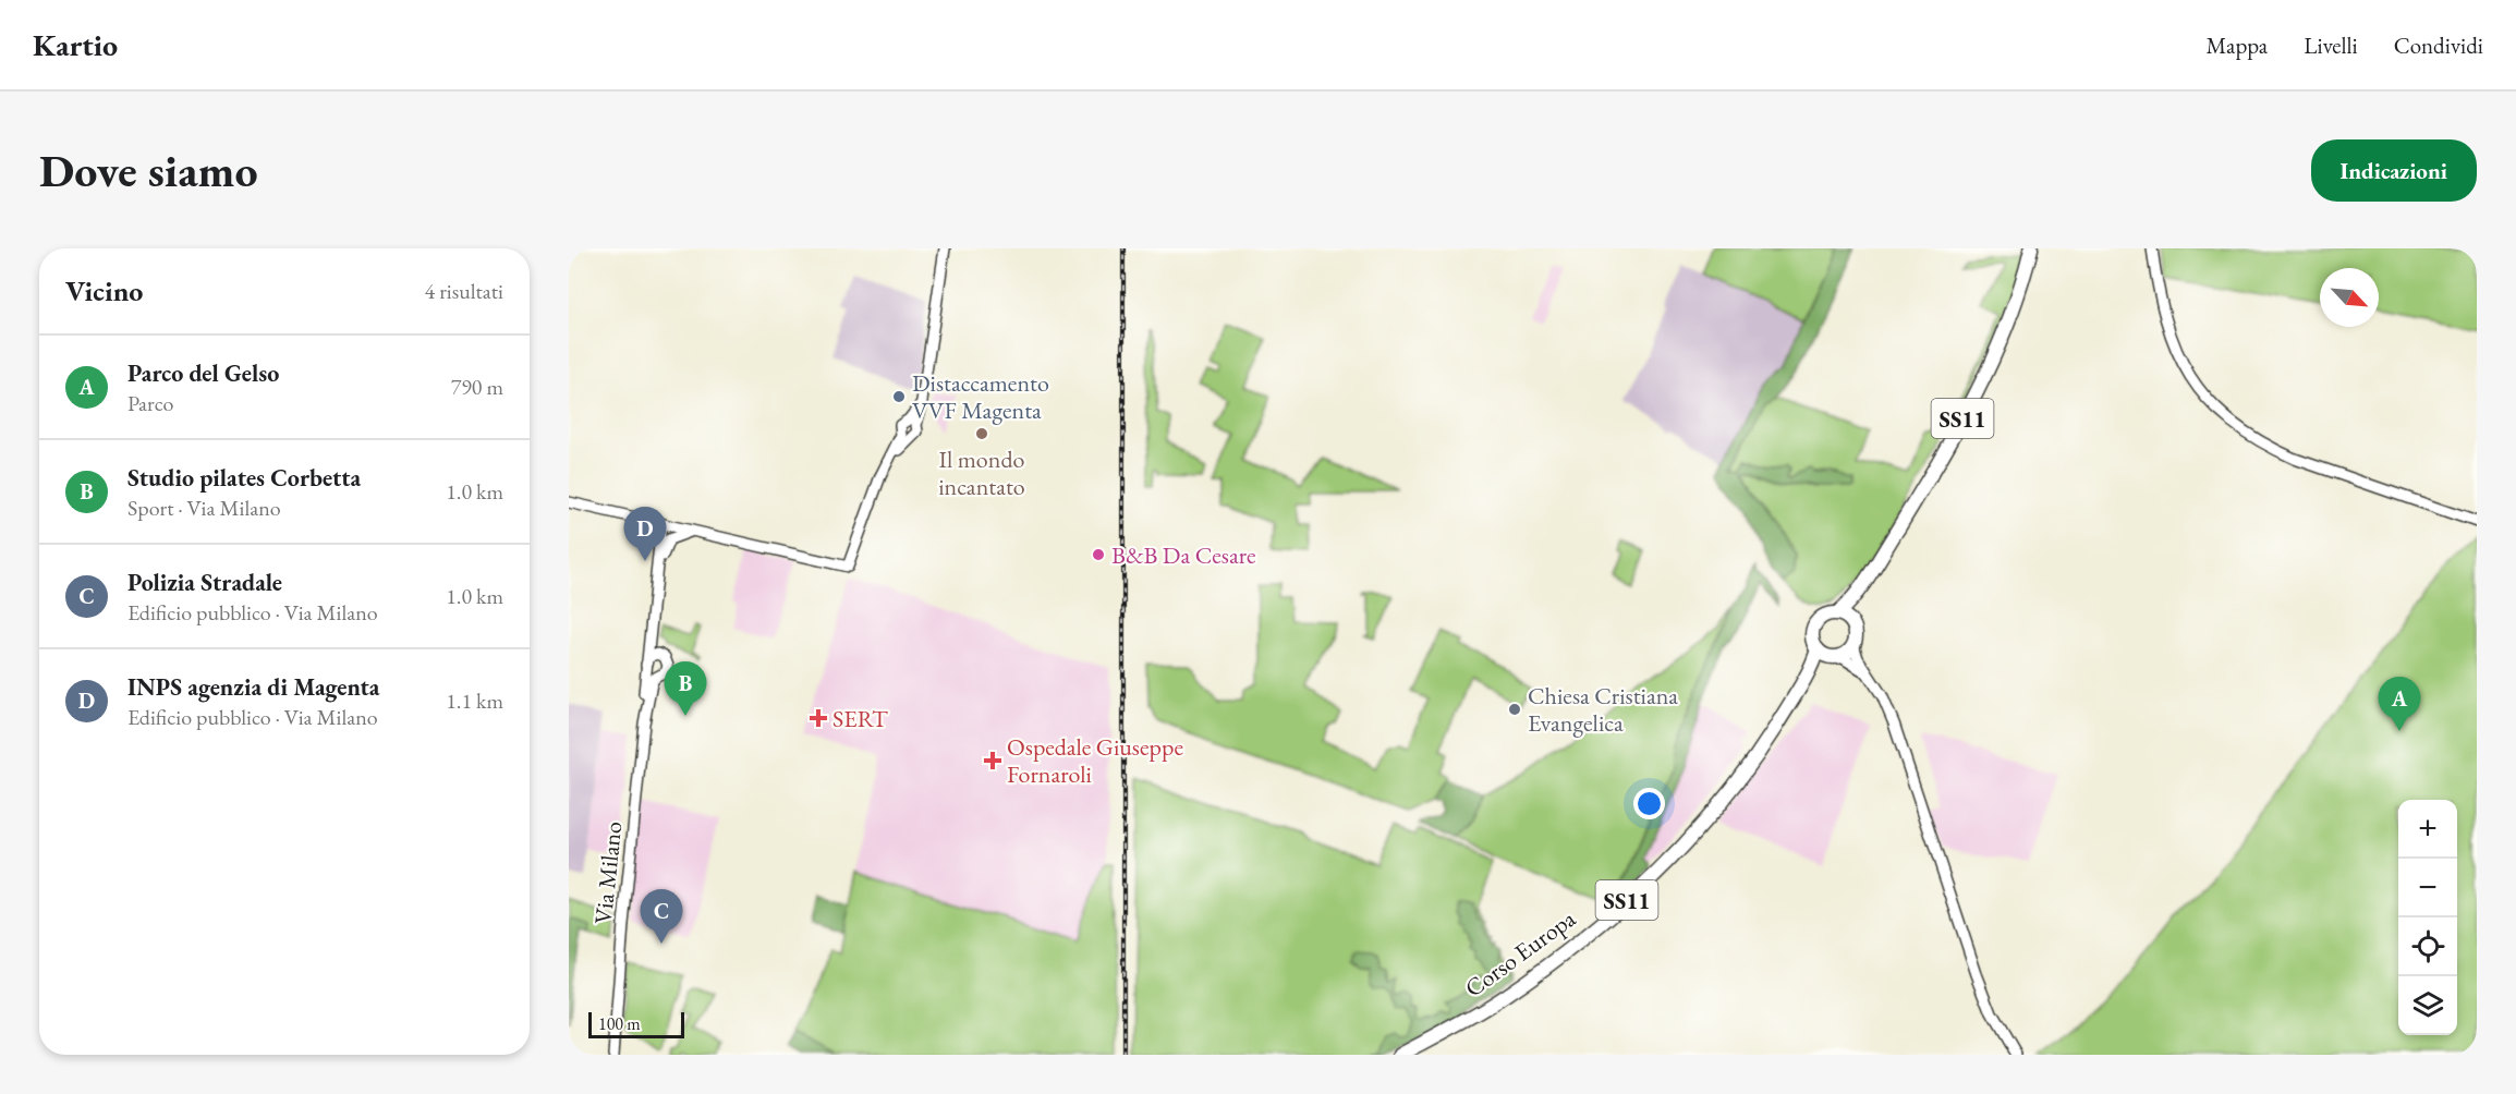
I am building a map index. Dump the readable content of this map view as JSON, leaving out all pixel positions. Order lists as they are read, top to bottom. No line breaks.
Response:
{"streets":{"main road":["SS11","Corso Europa"],"street":["Via Milano"]},"places":{"other":["Distaccamento VVF Magenta","Il mondo incantato","B&B Da Cesare","Chiesa Cristiana Evangelica"],"health":["SERT","Ospedale Giuseppe Fornaroli"]},"scale_bar":"100 m","north":"bottom right","page":{"header":"Kartio","nav":["Mappa","Livelli","Condividi"],"buttons":"Indicazioni","title":"Dove siamo","heading":["Vicino","4 risultati"],"list":[{"mark":"A","name":"Parco del Gelso","note":"Parco","value":"790 m"},{"mark":"B","name":"Studio pilates Corbetta","note":"Sport · Via Milano","value":"1.0 km"},{"mark":"C","name":"Polizia Stradale","note":"Edificio pubblico · Via Milano","value":"1.0 km"},{"mark":"D","name":"INPS agenzia di Magenta","note":"Edificio pubblico · Via Milano","value":"1.1 km"}],"pins":["D","B","A","C"],"map_buttons":["+","−"],"scale":"100 m"}}
